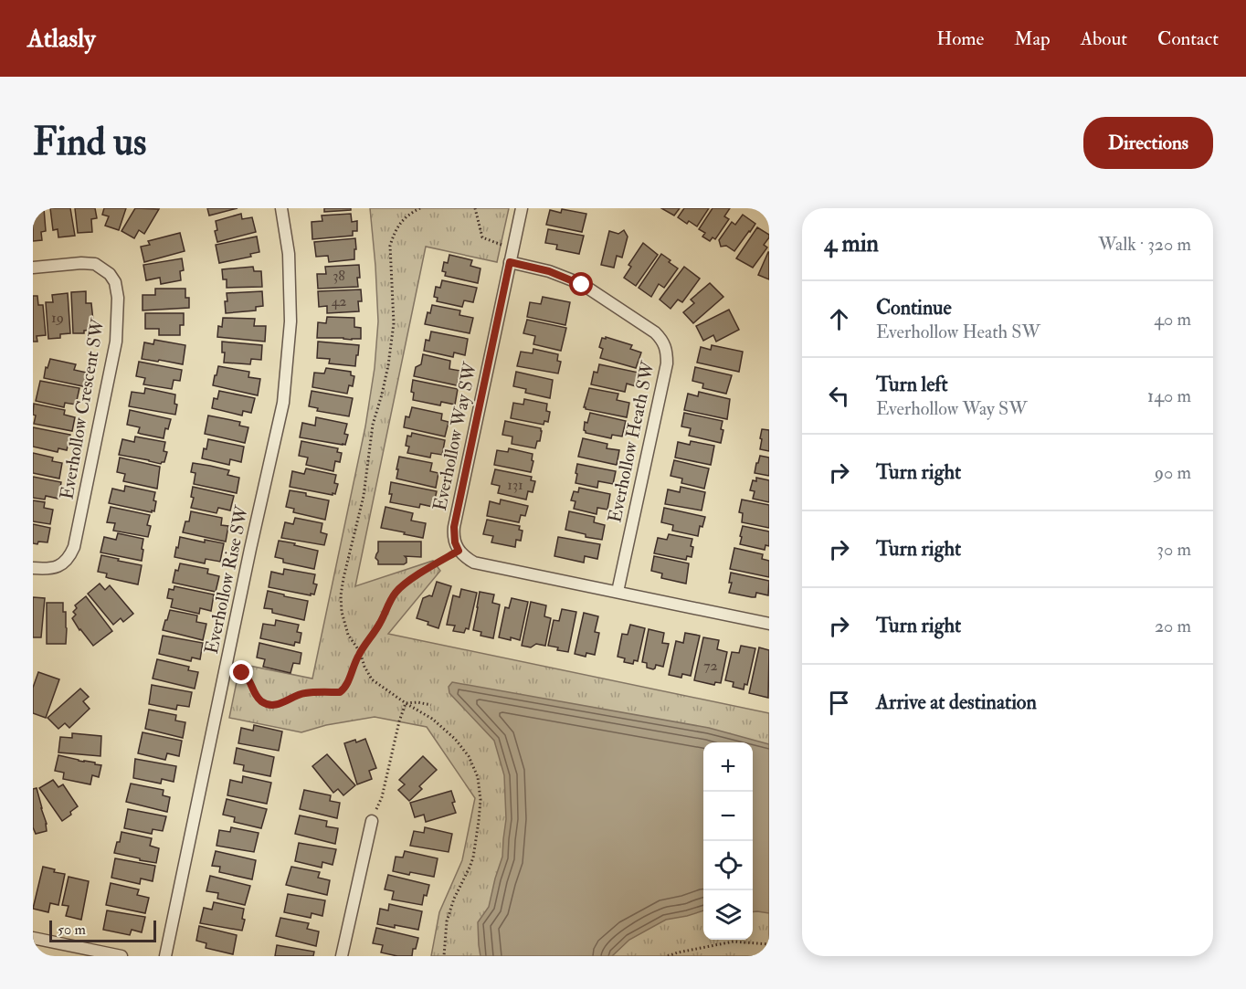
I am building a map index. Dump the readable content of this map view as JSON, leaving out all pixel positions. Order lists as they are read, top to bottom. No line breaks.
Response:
{"streets":{"street":["Everhollow Crescent SW","Everhollow Way SW","Everhollow Heath SW","Everhollow Rise SW"]},"crossings":[["Everhollow Way SW","Everhollow Heath SW"]],"house_numbers":["38","42","19","131","72"],"scale_bar":"50 m","page":{"header":"Atlasly","nav":["Home","Map","About","Contact"],"buttons":"Directions","title":"Find us","heading":["4 min","Walk · 320 m"],"list":[["Continue","Everhollow Heath SW","40 m"],["Turn left","Everhollow Way SW","140 m"],["Turn right","90 m"],["Turn right","30 m"],["Turn right","20 m"],"Arrive at destination"],"map_buttons":["+","−"],"scale":"50 m"}}
